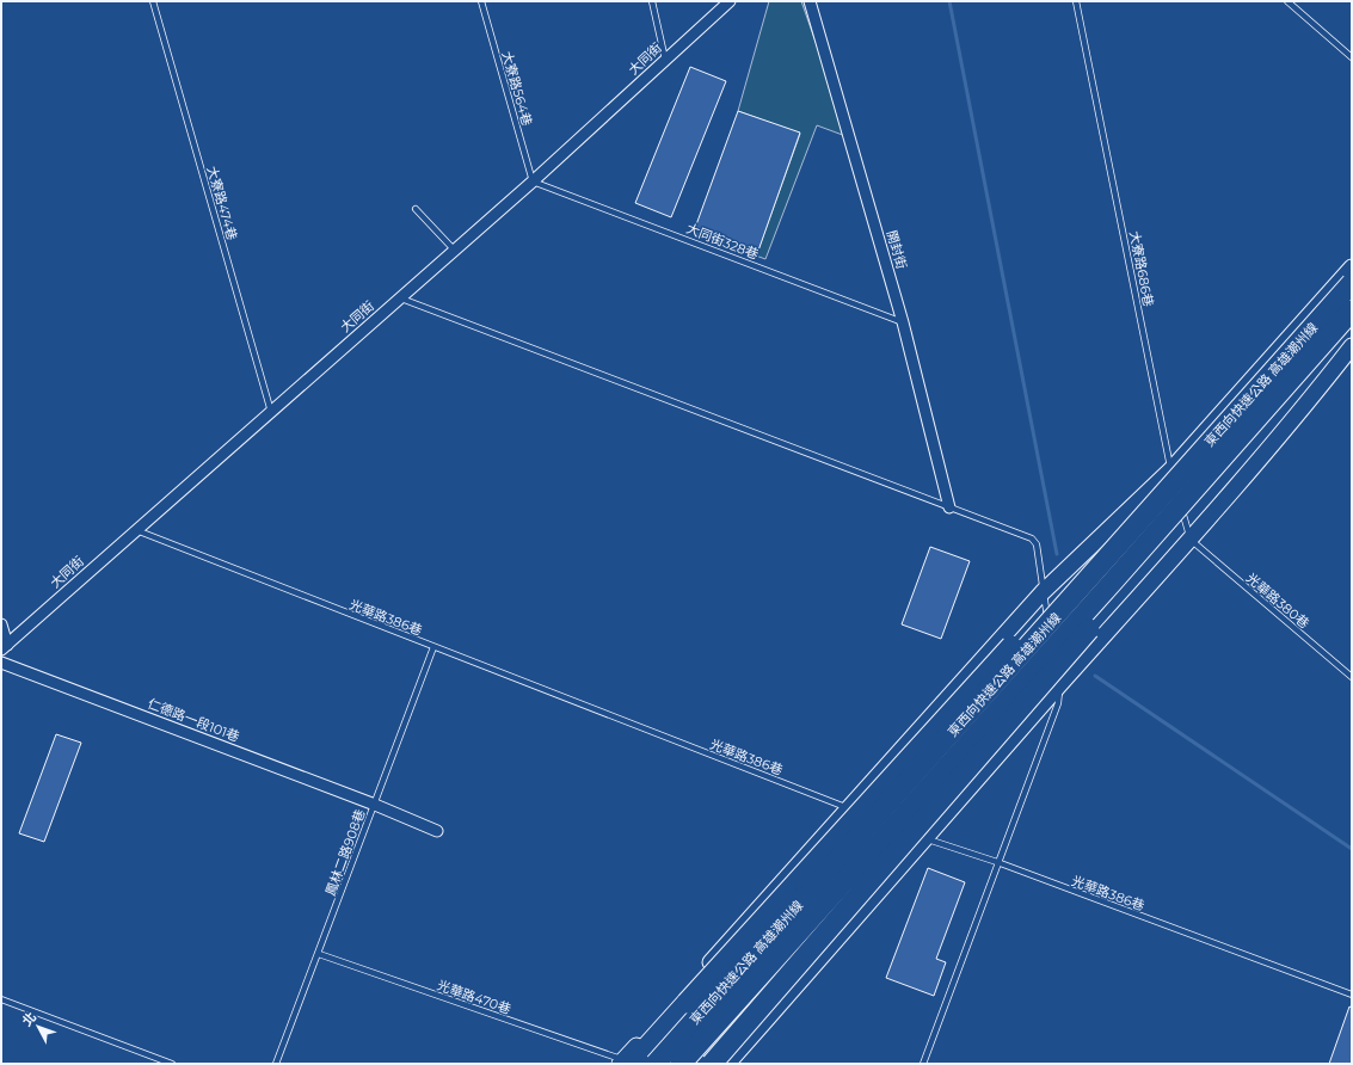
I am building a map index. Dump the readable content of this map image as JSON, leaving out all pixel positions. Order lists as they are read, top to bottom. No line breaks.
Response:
{"streets":{"highway":["東西向快速公路 高雄潮州線"],"street":["大同街","開封街","仁德路一段101巷"],"lane":["大寮路564巷","大寮路474巷","大同街328巷","大寮路686巷","光華路380巷","光華路386巷","鳳林二路908巷","光華路470巷"]},"crossings":[["大同街","大寮路564巷"],["大同街","大寮路474巷"],["大同街","大同街328巷"],["大同街","光華路386巷"],["大寮路564巷","大同街328巷"],["大同街328巷","開封街"],["大寮路686巷","東西向快速公路 高雄潮州線"],["大寮路686巷","光華路380巷"],["光華路386巷","鳳林二路908巷"],["仁德路一段101巷","鳳林二路908巷"],["鳳林二路908巷","光華路470巷"]],"north":"top left"}
